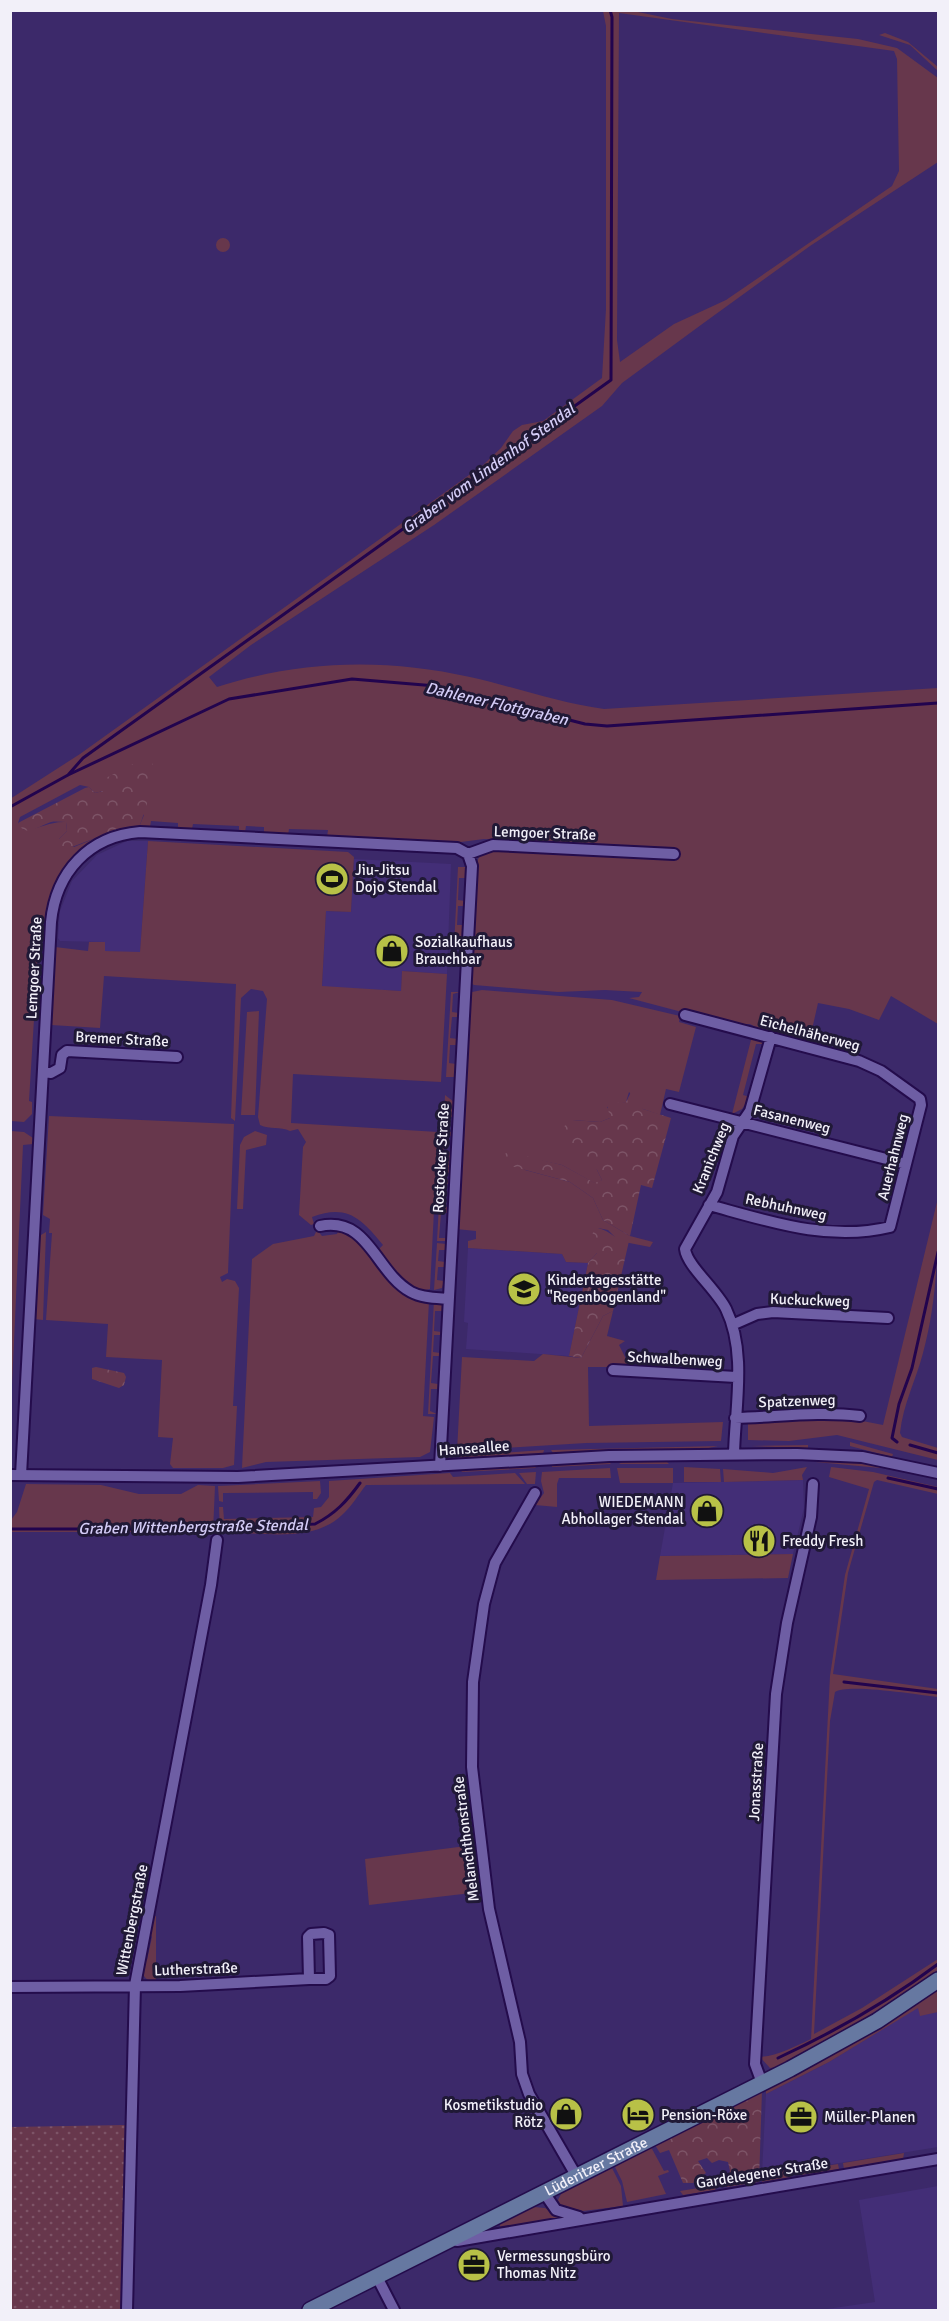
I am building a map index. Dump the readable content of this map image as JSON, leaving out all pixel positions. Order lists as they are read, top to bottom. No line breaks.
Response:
{"streets":{"main road":["Lüderitzer Straße"],"street":["Lemgoer Straße","Eichelhäherweg","Bremer Straße","Fasanenweg","Auerhahnweg","Rostocker Straße","Kranichweg","Rebhuhnweg","Kuckuckweg","Schwalbenweg","Spatzenweg","Hanseallee","Jonasstraße","Melanchthonstraße","Wittenbergstraße","Lutherstraße","Gardelegener Straße"]},"crossings":[["Lemgoer Straße","Bremer Straße"],["Lemgoer Straße","Rostocker Straße"],["Lemgoer Straße","Hanseallee"],["Eichelhäherweg","Auerhahnweg"],["Eichelhäherweg","Kranichweg"],["Fasanenweg","Auerhahnweg"],["Fasanenweg","Kranichweg"],["Auerhahnweg","Rebhuhnweg"],["Rostocker Straße","Hanseallee"],["Kranichweg","Rebhuhnweg"],["Kranichweg","Kuckuckweg"],["Kranichweg","Schwalbenweg"],["Kranichweg","Spatzenweg"],["Kranichweg","Hanseallee"],["Jonasstraße","Lüderitzer Straße"],["Melanchthonstraße","Lüderitzer Straße"],["Wittenbergstraße","Lutherstraße"],["Lüderitzer Straße","Gardelegener Straße"]],"water":["Graben vom Lindenhof Stendal","Dahlener Flottgraben","Graben Wittenbergstraße Stendal"],"places":{"sports":["Jiu-Jitsu Dojo Stendal"],"shop":["Sozialkaufhaus Brauchbar","WIEDEMANN Abhollager Stendal","Kosmetikstudio Rötz"],"school or university":["Kindertagesstätte \"Regenbogenland\""],"restaurant":["Freddy Fresh"],"hotel":["Pension-Röxe"],"office":["Müller-Planen","Vermessungsbüro Thomas Nitz"]}}
